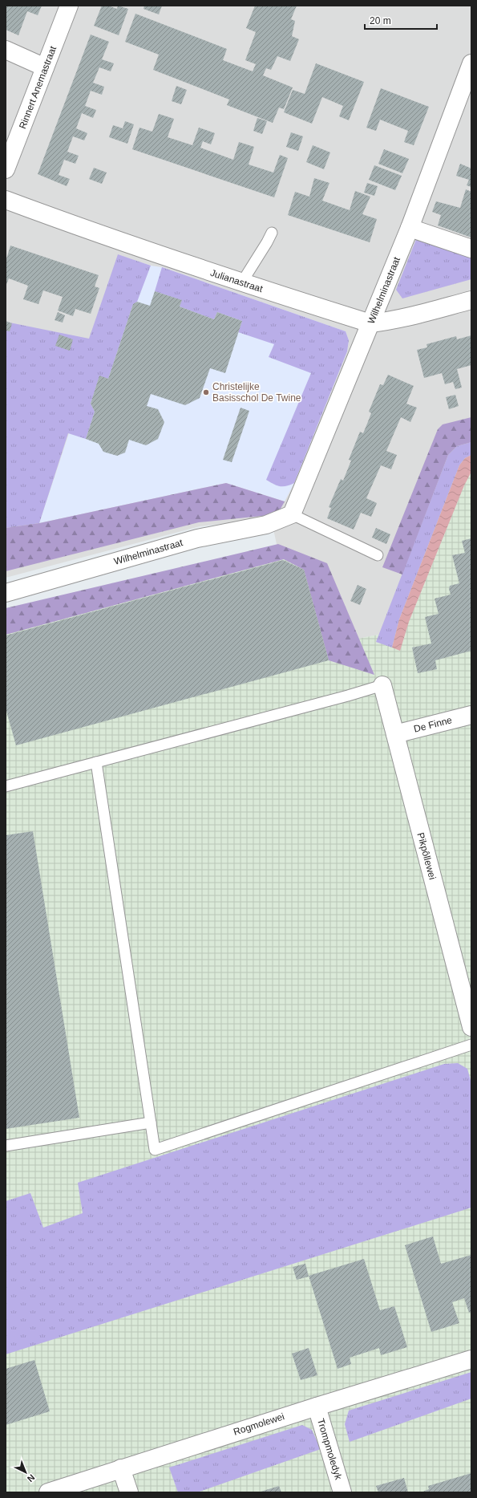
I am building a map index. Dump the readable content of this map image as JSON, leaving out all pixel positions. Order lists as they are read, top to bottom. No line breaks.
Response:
{"streets":{"street":["Rinnert Anemastraat","Julianastraat","Wilhelminastraat","De Finne","Pikpôllewei","Rogmolewei","Trompmoledyk"]},"crossings":[["Julianastraat","Wilhelminastraat"],["De Finne","Pikpôllewei"],["Rogmolewei","Trompmoledyk"]],"places":["Christelijke Basisschol De Twine"],"scale_bar":"20 m","north":"bottom right"}
